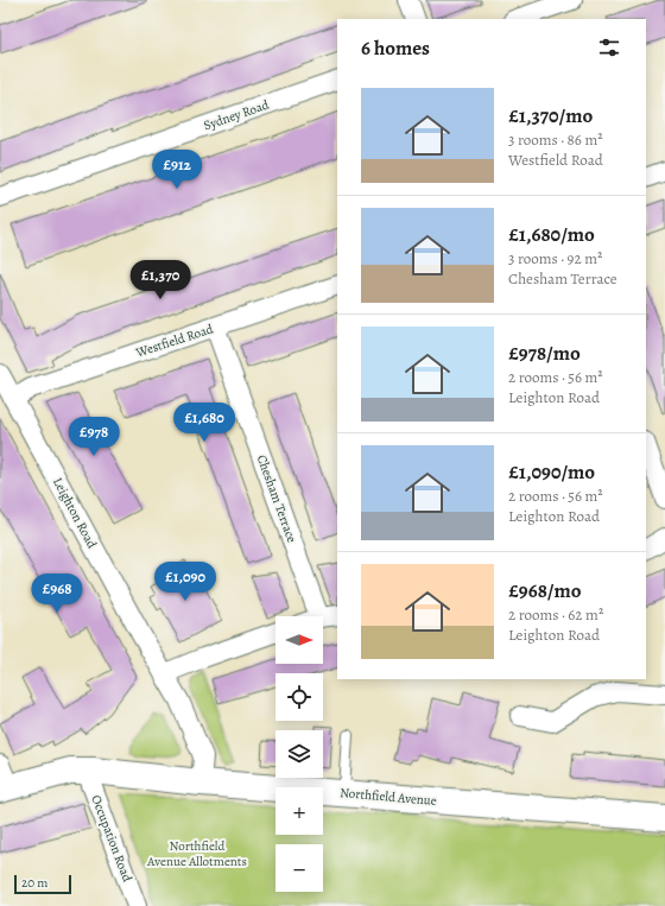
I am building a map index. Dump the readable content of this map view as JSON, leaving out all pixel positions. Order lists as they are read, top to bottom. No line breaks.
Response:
{"streets":{"main road":["Northfield Avenue"],"street":["Sydney Road","Westfield Road","Chesham Terrace","Leighton Road","Occupation Road"]},"crossings":[["Westfield Road","Chesham Terrace"],["Westfield Road","Leighton Road"],["Leighton Road","Northfield Avenue"],["Northfield Avenue","Occupation Road"]],"parks":["Northfield Avenue Allotments"],"scale_bar":"20 m","north":"right","page":{"heading":"6 homes","list":[{"name":"£1,370/mo","note":"3 rooms · 86 m² · Westfield Road"},{"name":"£1,680/mo","note":"3 rooms · 92 m² · Chesham Terrace"},{"name":"£978/mo","note":"2 rooms · 56 m² · Leighton Road"},{"name":"£1,090/mo","note":"2 rooms · 56 m² · Leighton Road"},{"name":"£968/mo","note":"2 rooms · 62 m² · Leighton Road"}],"price":["£912","£1,370","£1,680","£978","£1,090","£968"],"map_buttons":["+","−"],"scale":"20 m"}}
